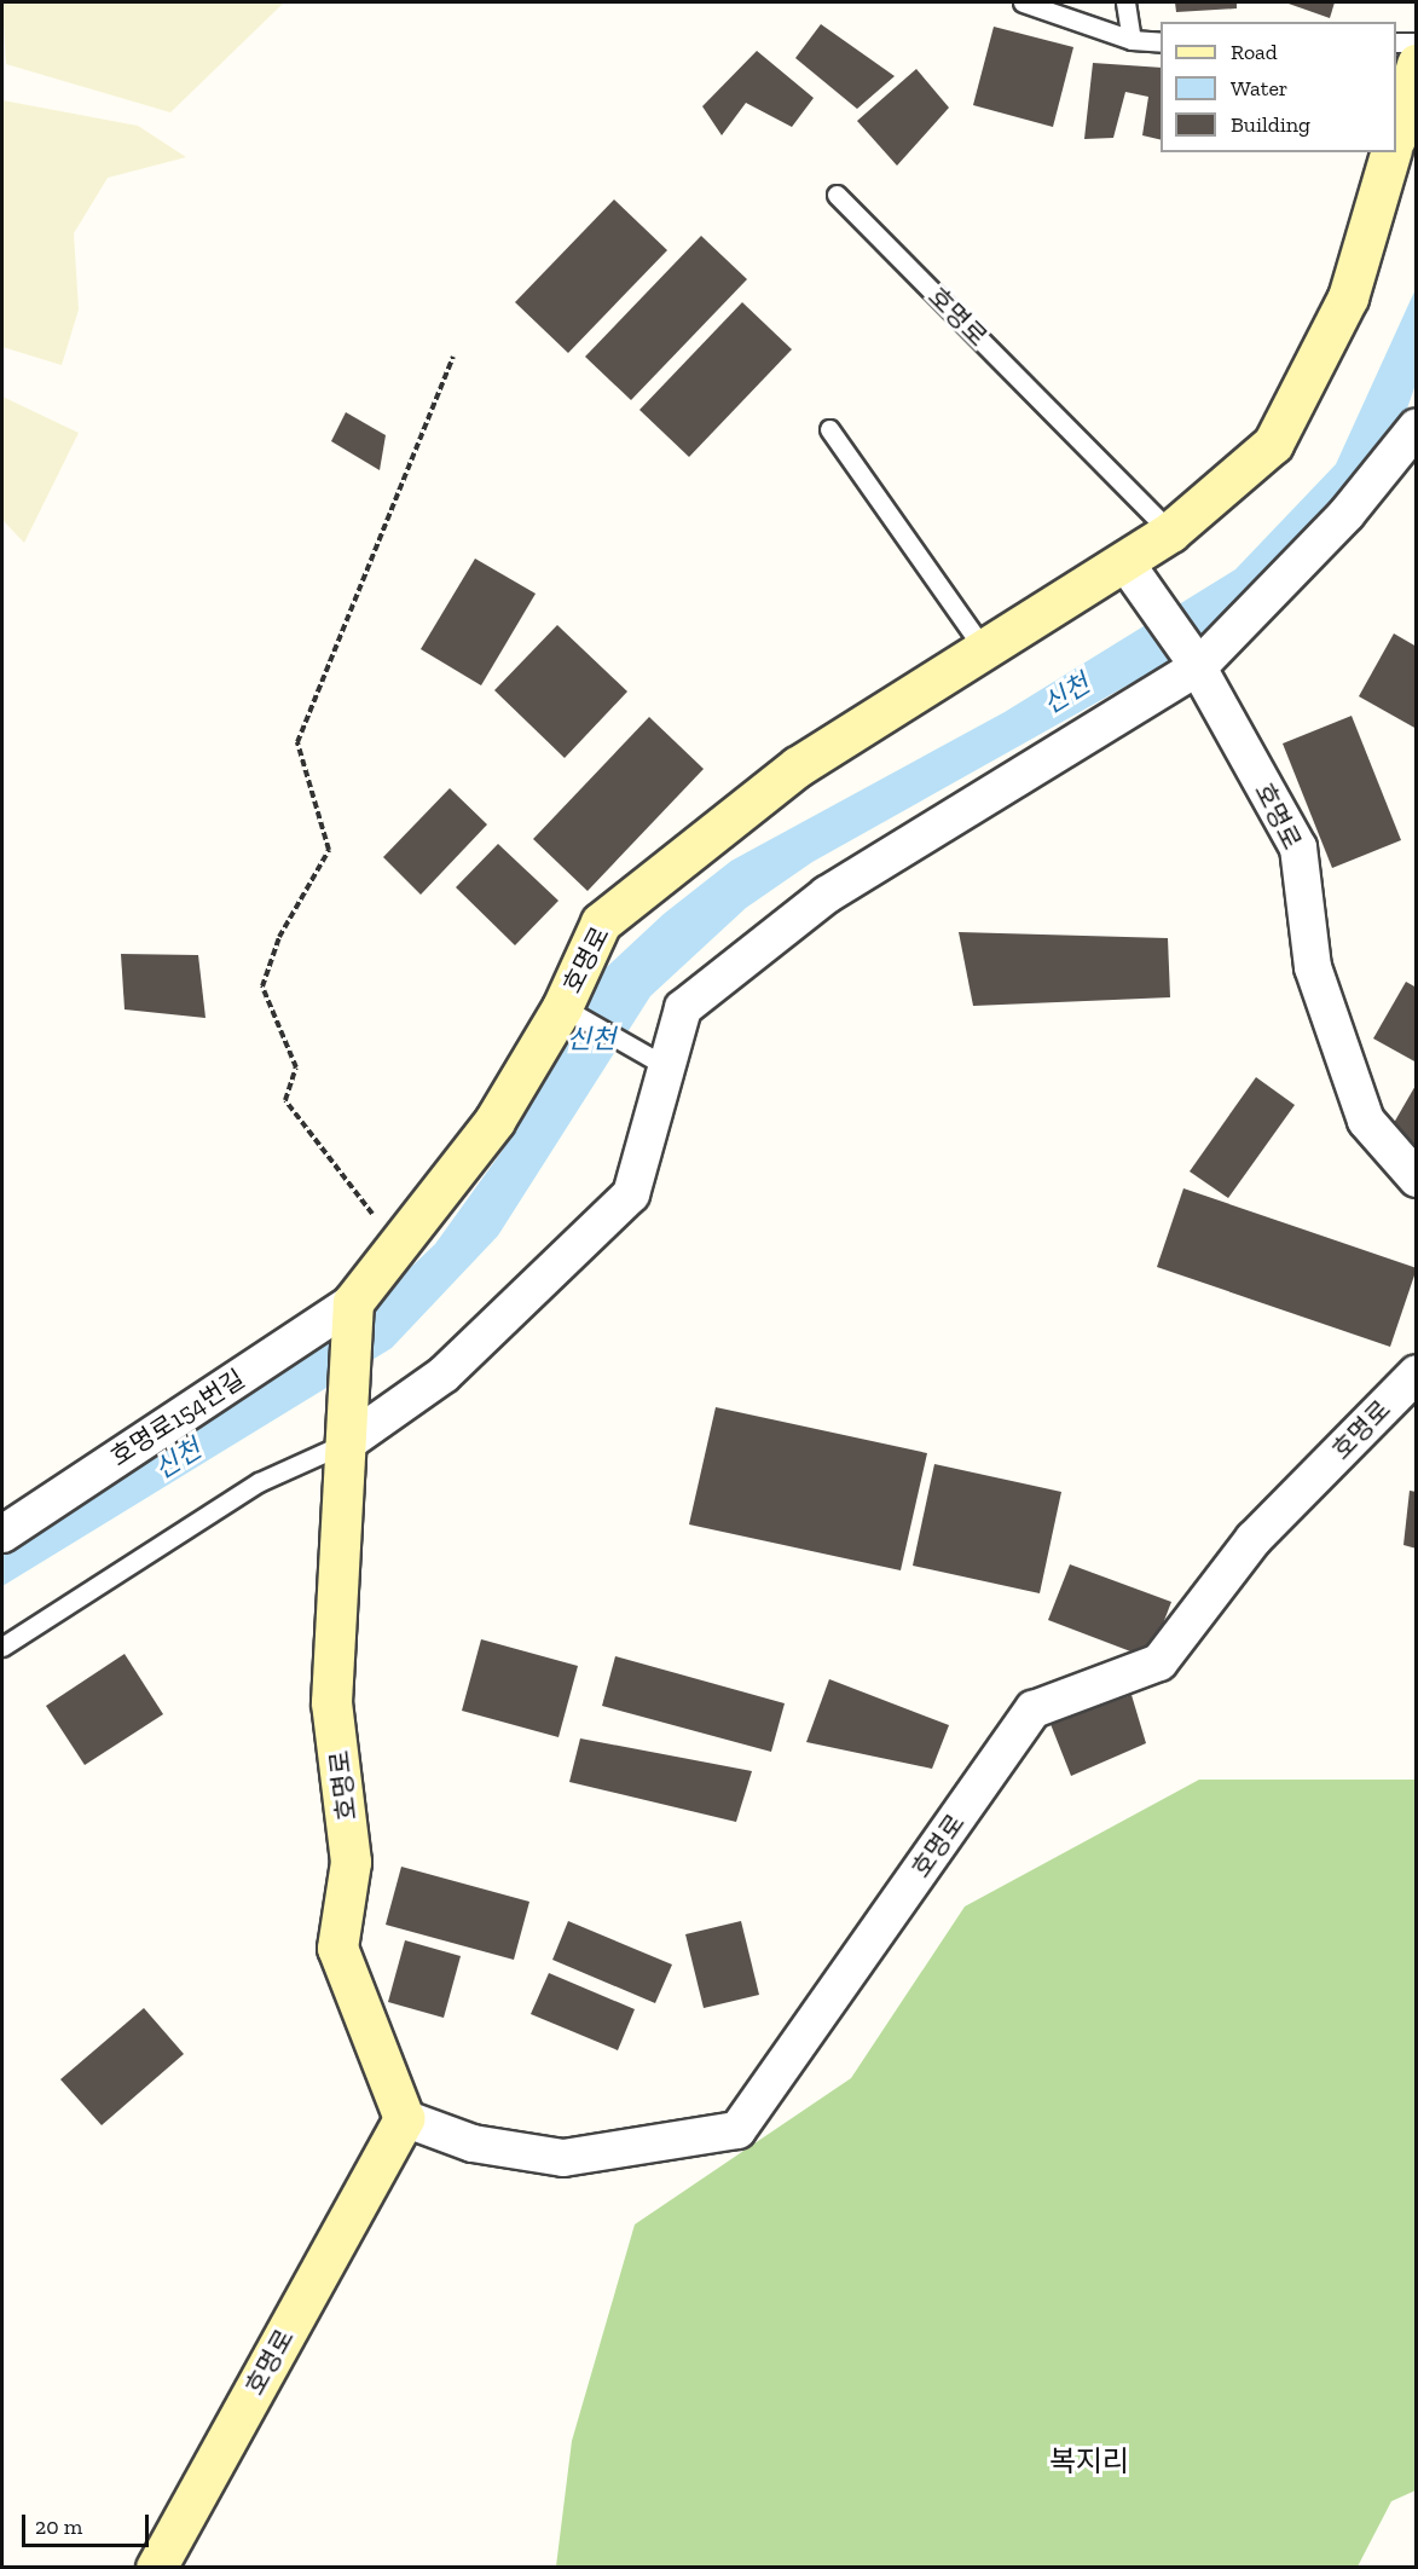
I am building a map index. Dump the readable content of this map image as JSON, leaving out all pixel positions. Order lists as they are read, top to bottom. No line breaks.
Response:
{"streets":{"street":["호명로","호명로154번길"]},"crossings":[["호명로","호명로154번길"]],"districts":["복지리"],"water":["신천"],"legend":["Road","Water","Building"],"scale_bar":"20 m"}
